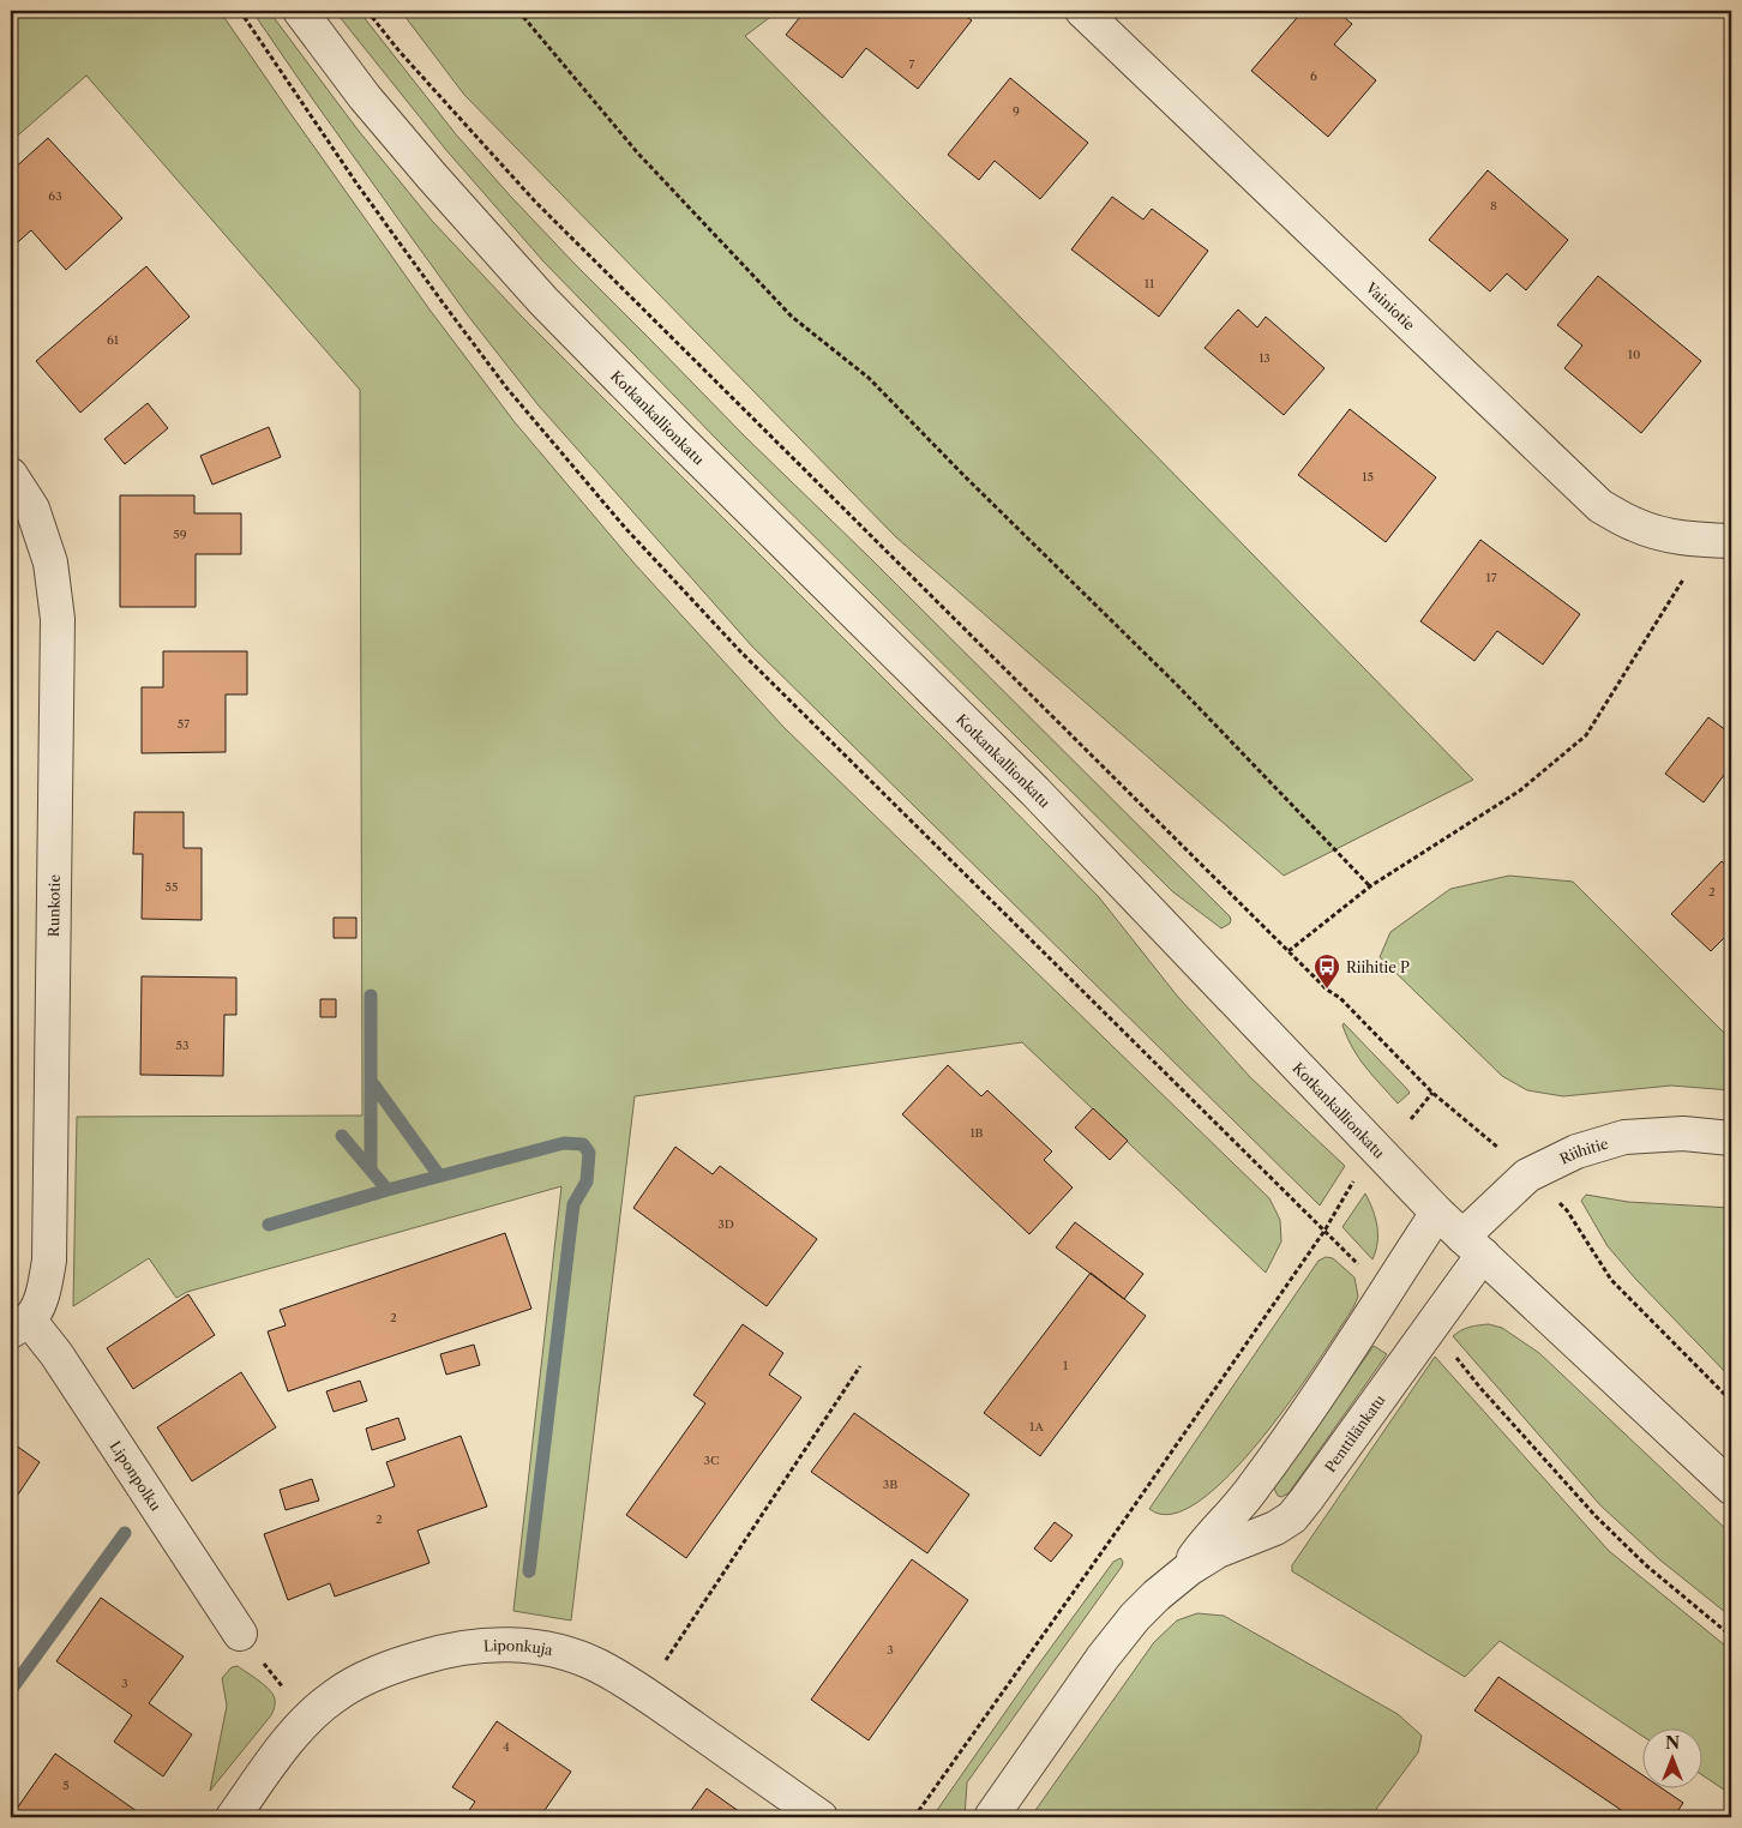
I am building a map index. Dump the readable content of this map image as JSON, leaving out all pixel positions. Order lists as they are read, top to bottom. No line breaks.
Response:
{"streets":{"street":["Vainiotie","Kotkankallionkatu","Runkotie","Riihitie","Penttilänkatu","Liponpolku","Liponkuja"]},"crossings":[["Kotkankallionkatu","Riihitie"],["Kotkankallionkatu","Penttilänkatu"],["Runkotie","Liponpolku"],["Riihitie","Penttilänkatu"]],"places":{"bus stop":["Riihitie P"]},"house_numbers":["7","6","9","63","8","11","61","10","13","15","59","17","57","55","2","53","1B","3D","2","1","1A","3C","3B","2","3","3","4","5"],"north":"top"}
